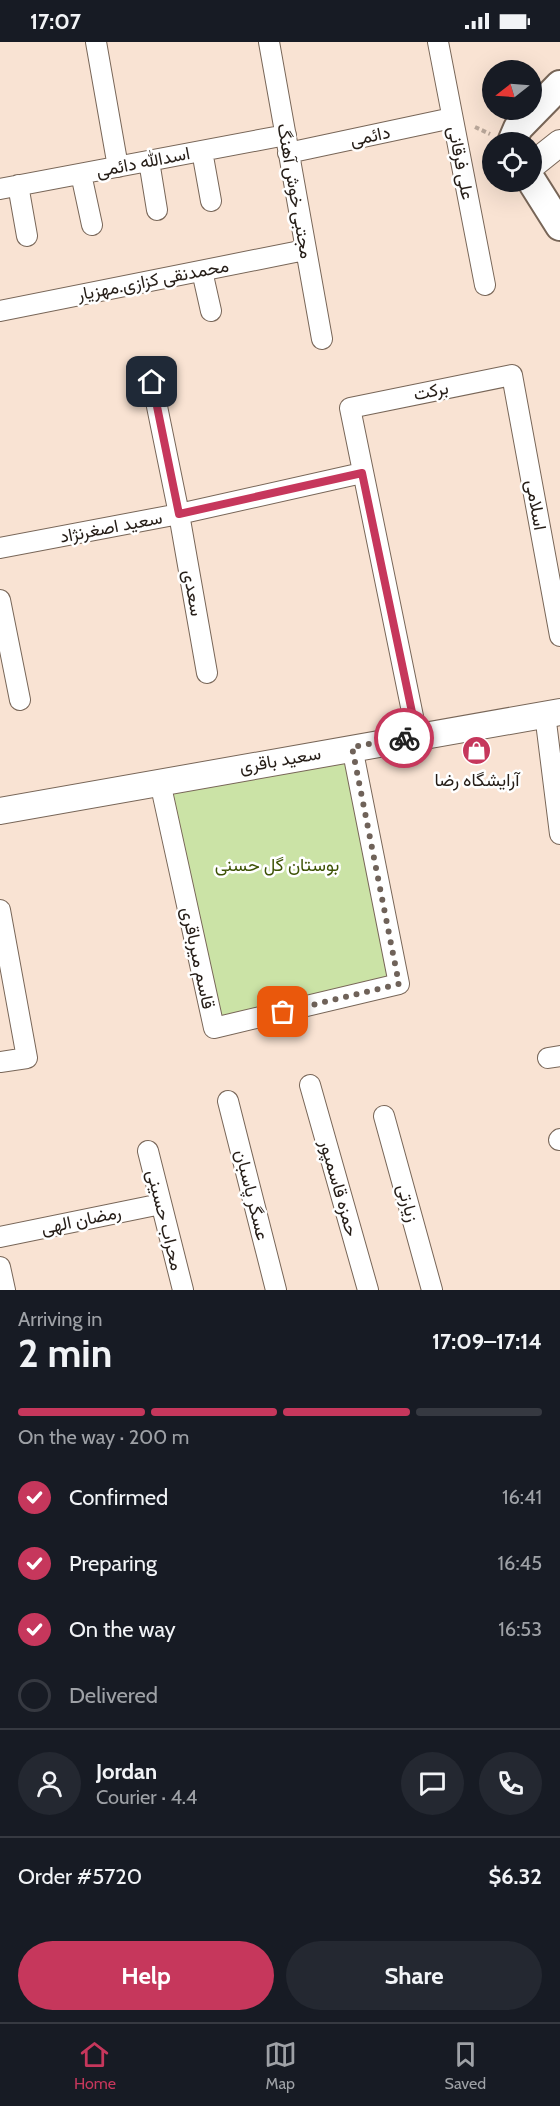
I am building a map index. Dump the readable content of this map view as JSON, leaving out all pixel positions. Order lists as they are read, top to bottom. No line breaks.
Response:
{"streets":{"street":["دائمی","اسدالله دائمی","علی فرقانی","مجتبی خوش آهنگ","محمدنقی کزازی.مهزیار","برکت","اسلامی","سعید اصغرنژاد","سعدی","سعید باقری","قاسم میرباقری","حمزه قاسمپور","عسگر پاسبان","زیارتی","رمضان الهی","محراب حسینی"]},"crossings":[["دائمی","اسدالله دائمی"],["دائمی","علی فرقانی"],["دائمی","مجتبی خوش آهنگ"],["اسدالله دائمی","مجتبی خوش آهنگ"],["مجتبی خوش آهنگ","محمدنقی کزازی.مهزیار"],["برکت","اسلامی"],["برکت","سعید اصغرنژاد"],["سعید اصغرنژاد","سعدی"],["سعید باقری","قاسم میرباقری"],["رمضان الهی","محراب حسینی"]],"parks":["بوستان گل حسنی"],"places":{"shop":["آرایشگاه رضا"]},"north":"left","page":{"status":"17:07","heading":["2 min","Arriving in","17:09–17:14"],"panel":["Jordan","Courier · 4.4","Order #5720","$6.32"],"bar":"On the way · 200 m","list":[["Confirmed","16:41"],["Preparing","16:45"],["On the way","16:53"],"Delivered"],"buttons":["Help","Share"],"tabs":["Home","Map","Saved"]}}
